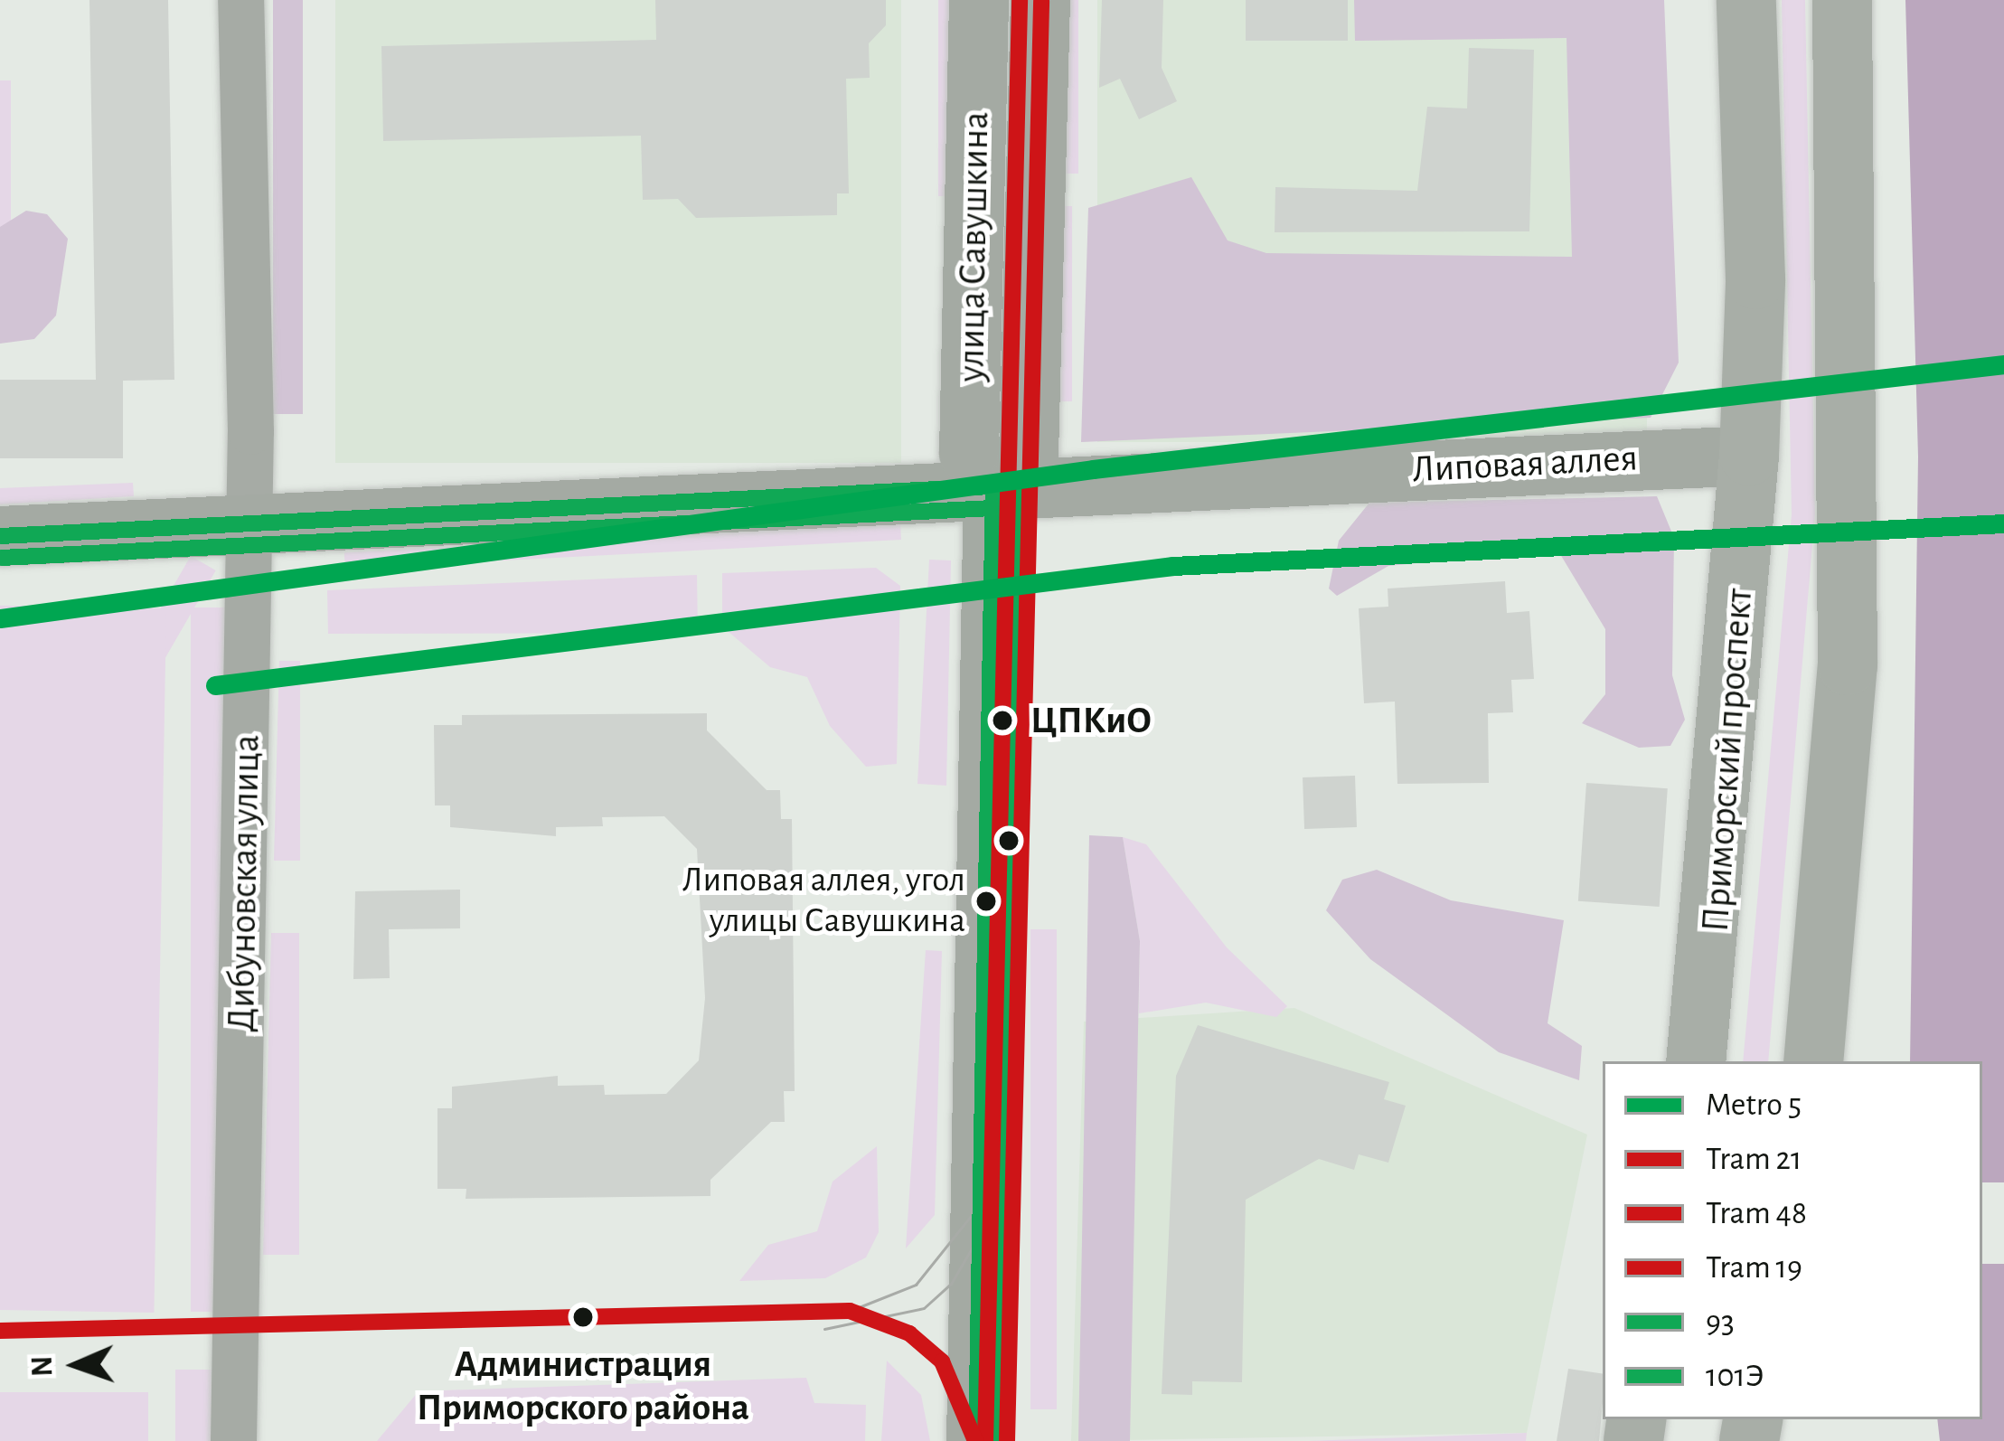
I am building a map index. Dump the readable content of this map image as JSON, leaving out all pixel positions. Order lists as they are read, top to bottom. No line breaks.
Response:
{"streets":{"main road":["улица Савушкина","Липовая аллея","Приморский проспект"],"street":["Дибуновская улица"]},"crossings":[["улица Савушкина","Липовая аллея"],["Липовая аллея","Приморский проспект"],["Липовая аллея","Дибуновская улица"]],"places":["ЦПКиО","Липовая аллея, угол улицы Савушкина","Администрация Приморского района"],"lines":["tram line 21","tram line 48","metro line 5","transit line 93","transit line 101Э","tram line 19"],"legend":["Metro 5","Tram 21","Tram 48","Tram 19","93","101Э"],"north":"left"}
